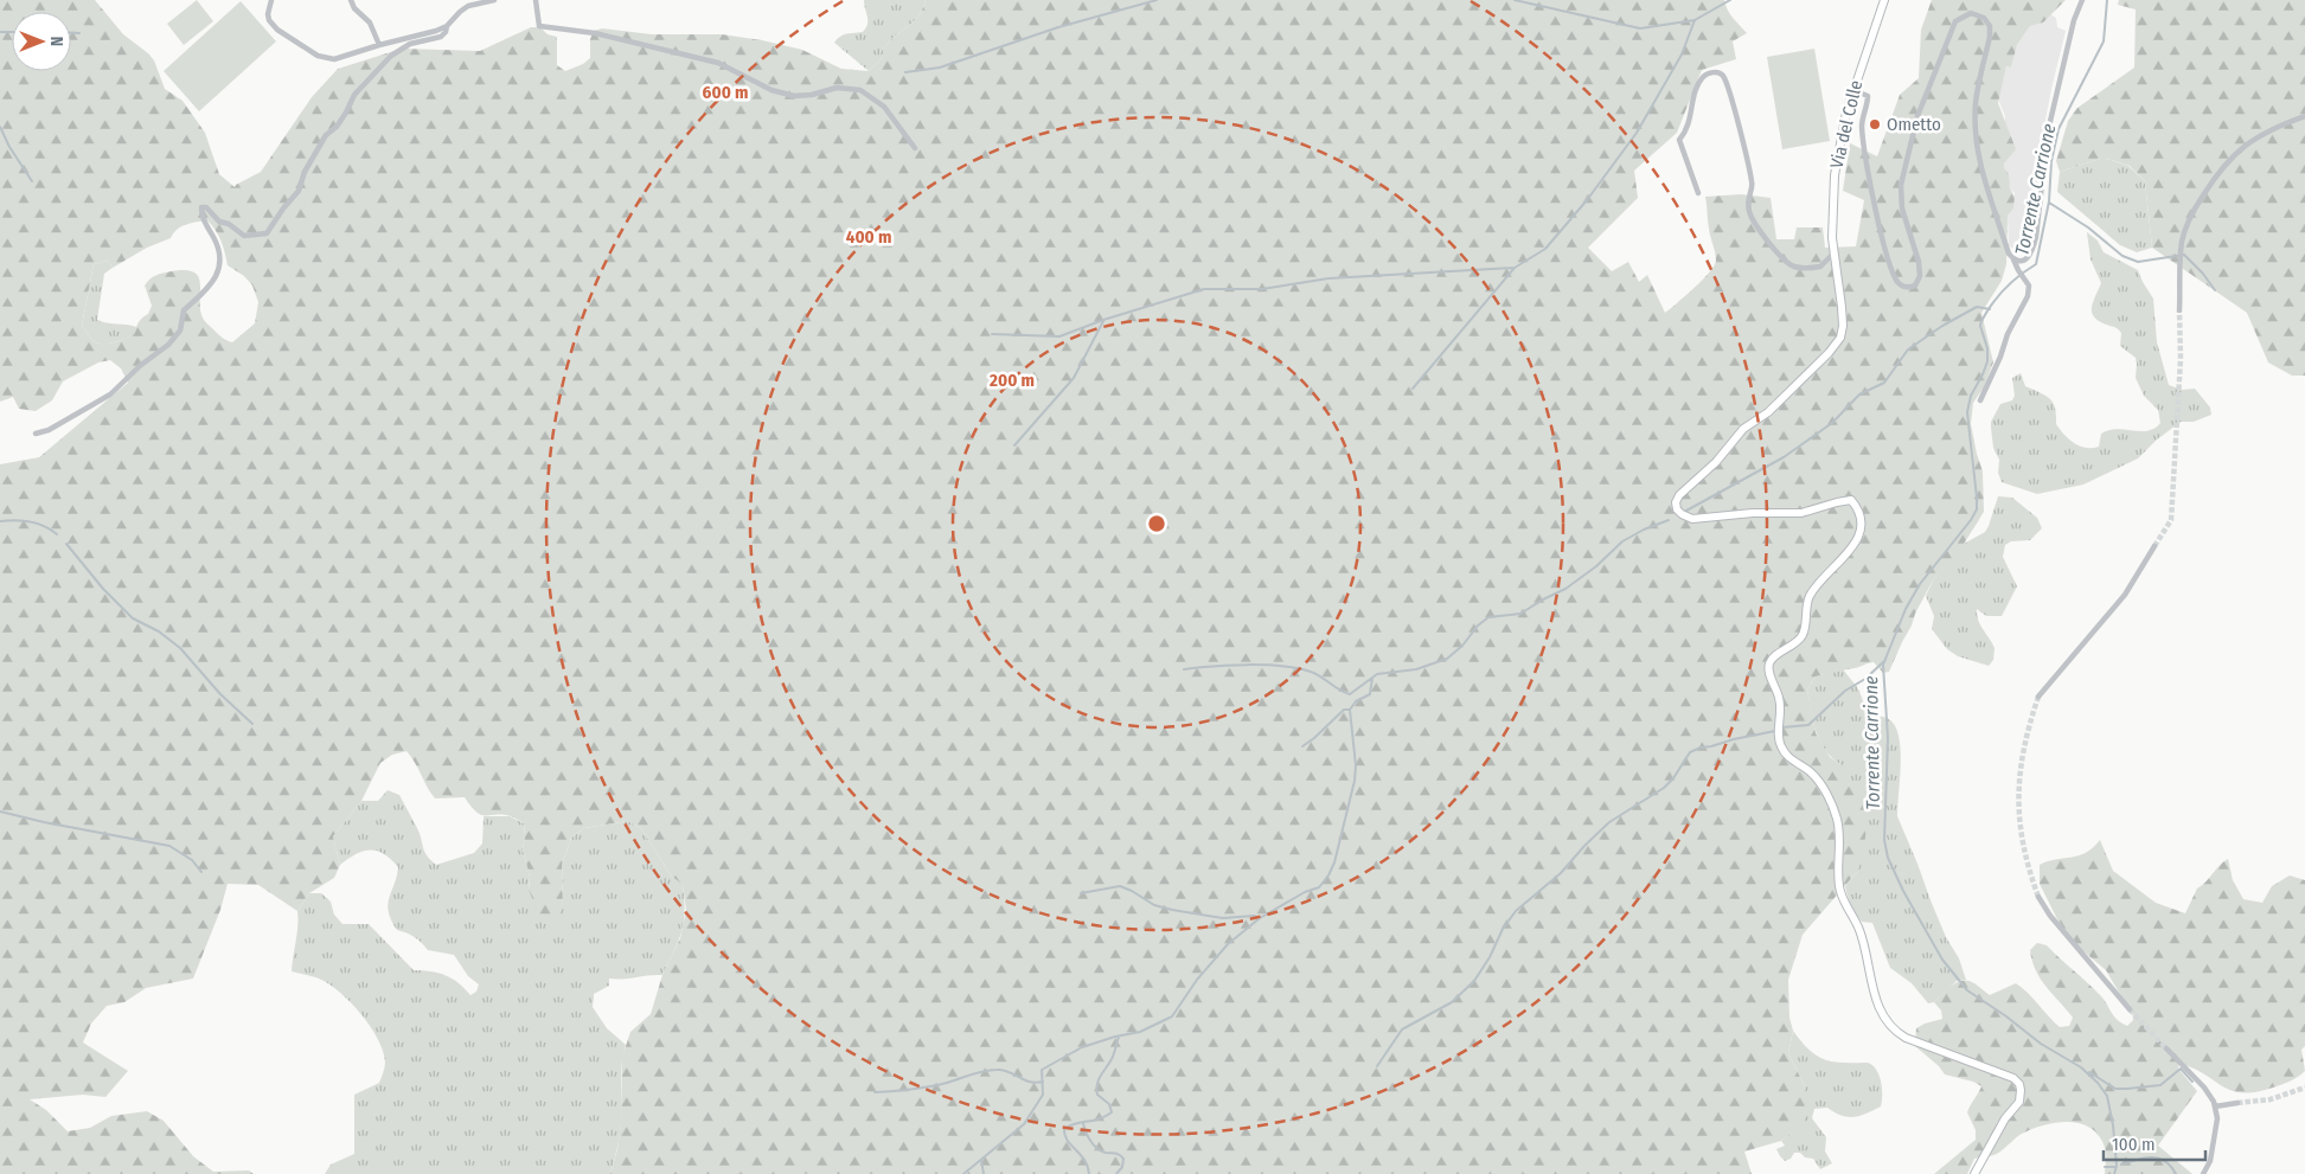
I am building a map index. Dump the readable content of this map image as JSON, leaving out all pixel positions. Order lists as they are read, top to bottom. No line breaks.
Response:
{"streets":{"street":["Via del Colle"]},"water":["Torrente Carrione"],"places":["Ometto"],"scale_bar":"100 m","north":"right","rings":["600 m","400 m","200 m"]}
